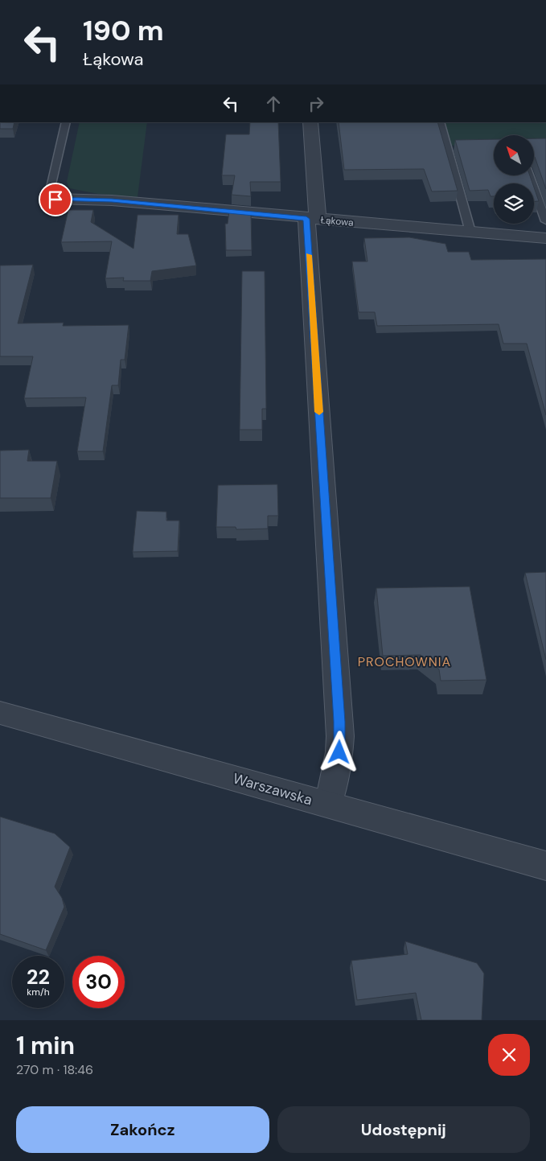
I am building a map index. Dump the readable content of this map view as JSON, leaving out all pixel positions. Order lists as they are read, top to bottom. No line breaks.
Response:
{"streets":{"street":["Łąkowa","Warszawska"]},"districts":["PROCHOWNIA"],"north":"top left","page":{"turn":["190 m","Łąkowa"],"speed":"22 km/h","limit":"30","heading":["1 min","270 m · 18:46"],"buttons":["Zakończ","Udostępnij"]}}
